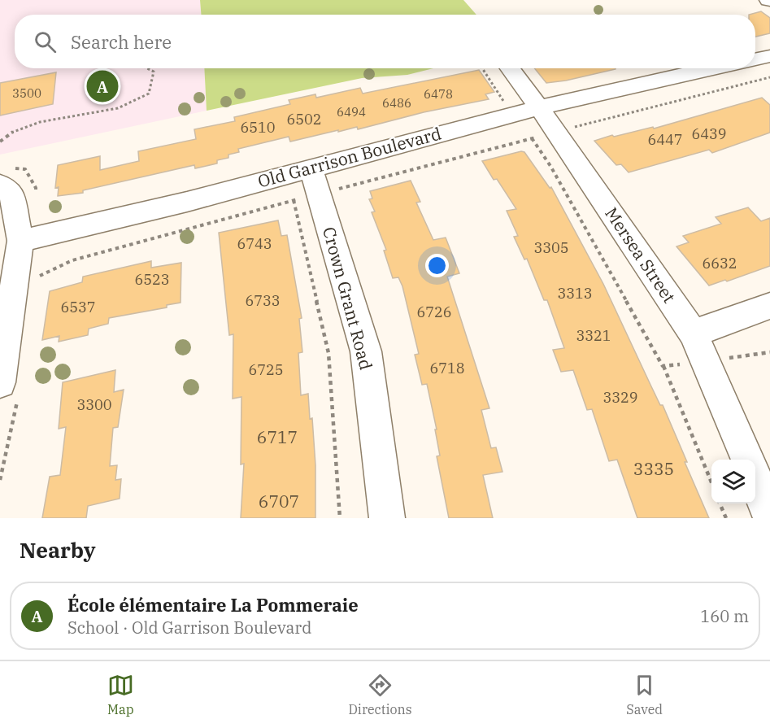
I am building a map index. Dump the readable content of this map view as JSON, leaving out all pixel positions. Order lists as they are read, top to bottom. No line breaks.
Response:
{"streets":{"street":["Old Garrison Boulevard","Mersea Street","Crown Grant Road"]},"crossings":[["Old Garrison Boulevard","Mersea Street"],["Old Garrison Boulevard","Crown Grant Road"]],"house_numbers":["3500","6478","6486","6494","6502","6510","6439","6447","6743","3305","6632","6523","3313","6733","6537","6726","3321","6718","6725","3329","3300","6717","3335","6707"],"page":{"search":"Search here","pins":"A","heading":"Nearby","list":[{"mark":"A","name":"École élémentaire La Pommeraie","note":"School · Old Garrison Boulevard","value":"160 m"}],"nav":["Map","Directions","Saved"]}}
